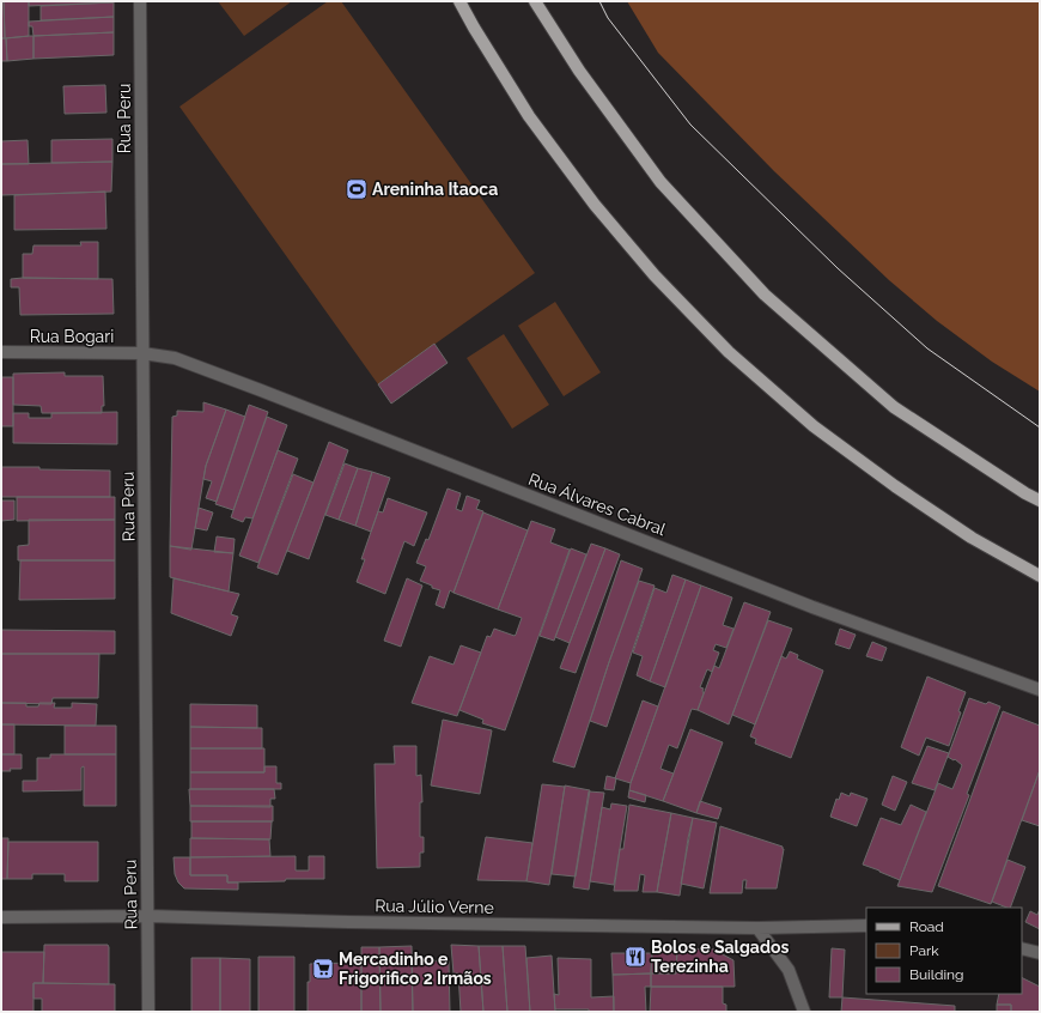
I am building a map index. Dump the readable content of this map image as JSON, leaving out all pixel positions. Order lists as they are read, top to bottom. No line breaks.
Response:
{"streets":{"street":["Rua Peru","Rua Bogari","Rua Álvares Cabral","Rua Júlio Verne"]},"crossings":[["Rua Peru","Rua Bogari"],["Rua Peru","Rua Álvares Cabral"],["Rua Peru","Rua Júlio Verne"],["Rua Bogari","Rua Álvares Cabral"]],"places":{"sports":["Areninha Itaoca"],"restaurant":["Bolos e Salgados Terezinha"],"supermarket":["Mercadinho e Frigorifico 2 Irmãos"]},"legend":["Road","Park","Building"]}
